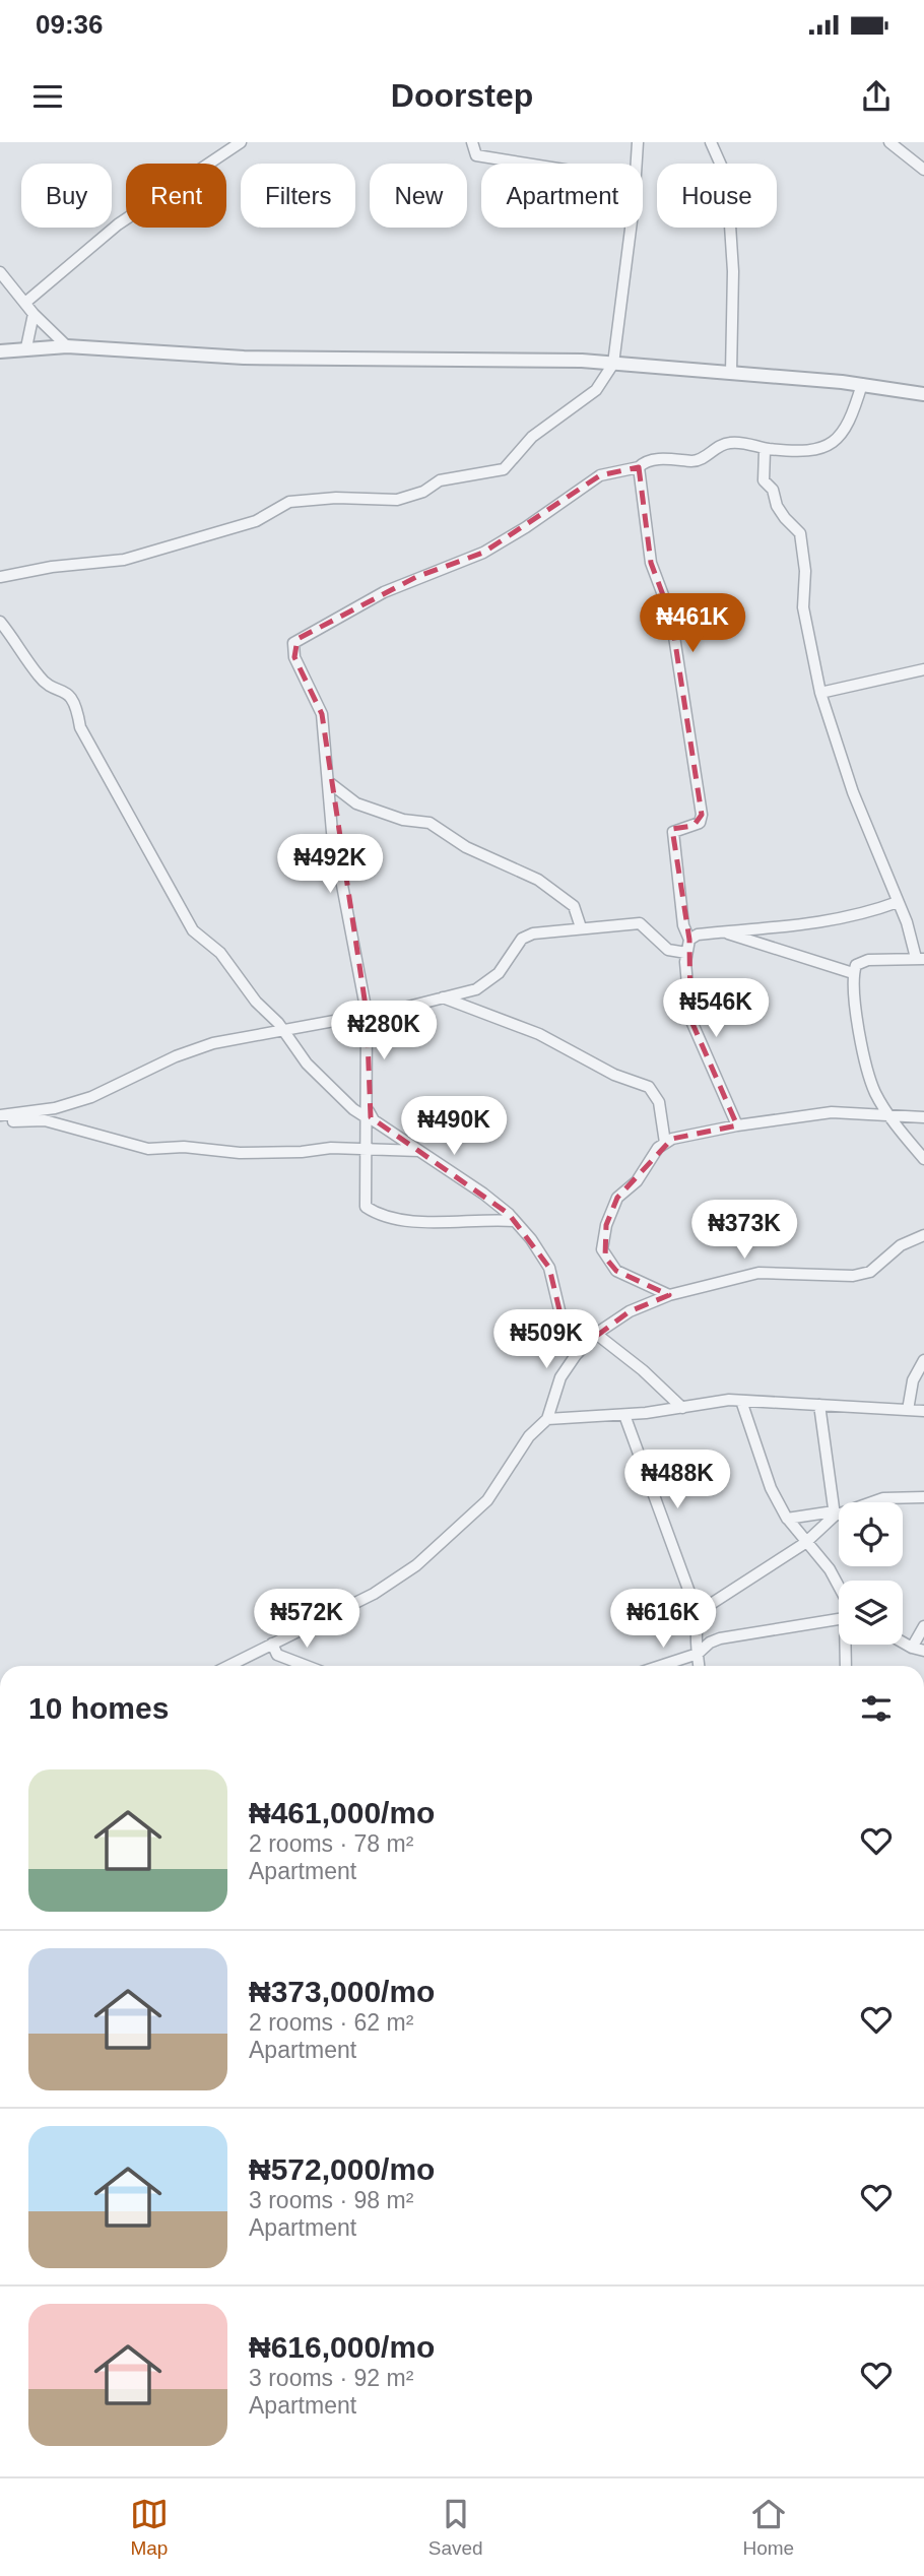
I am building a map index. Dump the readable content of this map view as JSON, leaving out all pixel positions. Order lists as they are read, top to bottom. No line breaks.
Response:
{"page":{"status":"09:36","header":"Doorstep","chip":["Buy","Rent","Filters","New","Apartment","House"],"price":["₦461K","₦492K","₦546K","₦280K","₦490K","₦373K","₦509K","₦488K","₦572K","₦616K"],"heading":"10 homes","list":[{"name":"₦461,000/mo","note":"2 rooms · 78 m² · Apartment"},{"name":"₦373,000/mo","note":"2 rooms · 62 m² · Apartment"},{"name":"₦572,000/mo","note":"3 rooms · 98 m² · Apartment"},{"name":"₦616,000/mo","note":"3 rooms · 92 m² · Apartment"}],"tabs":["Map","Saved","Home"]}}
